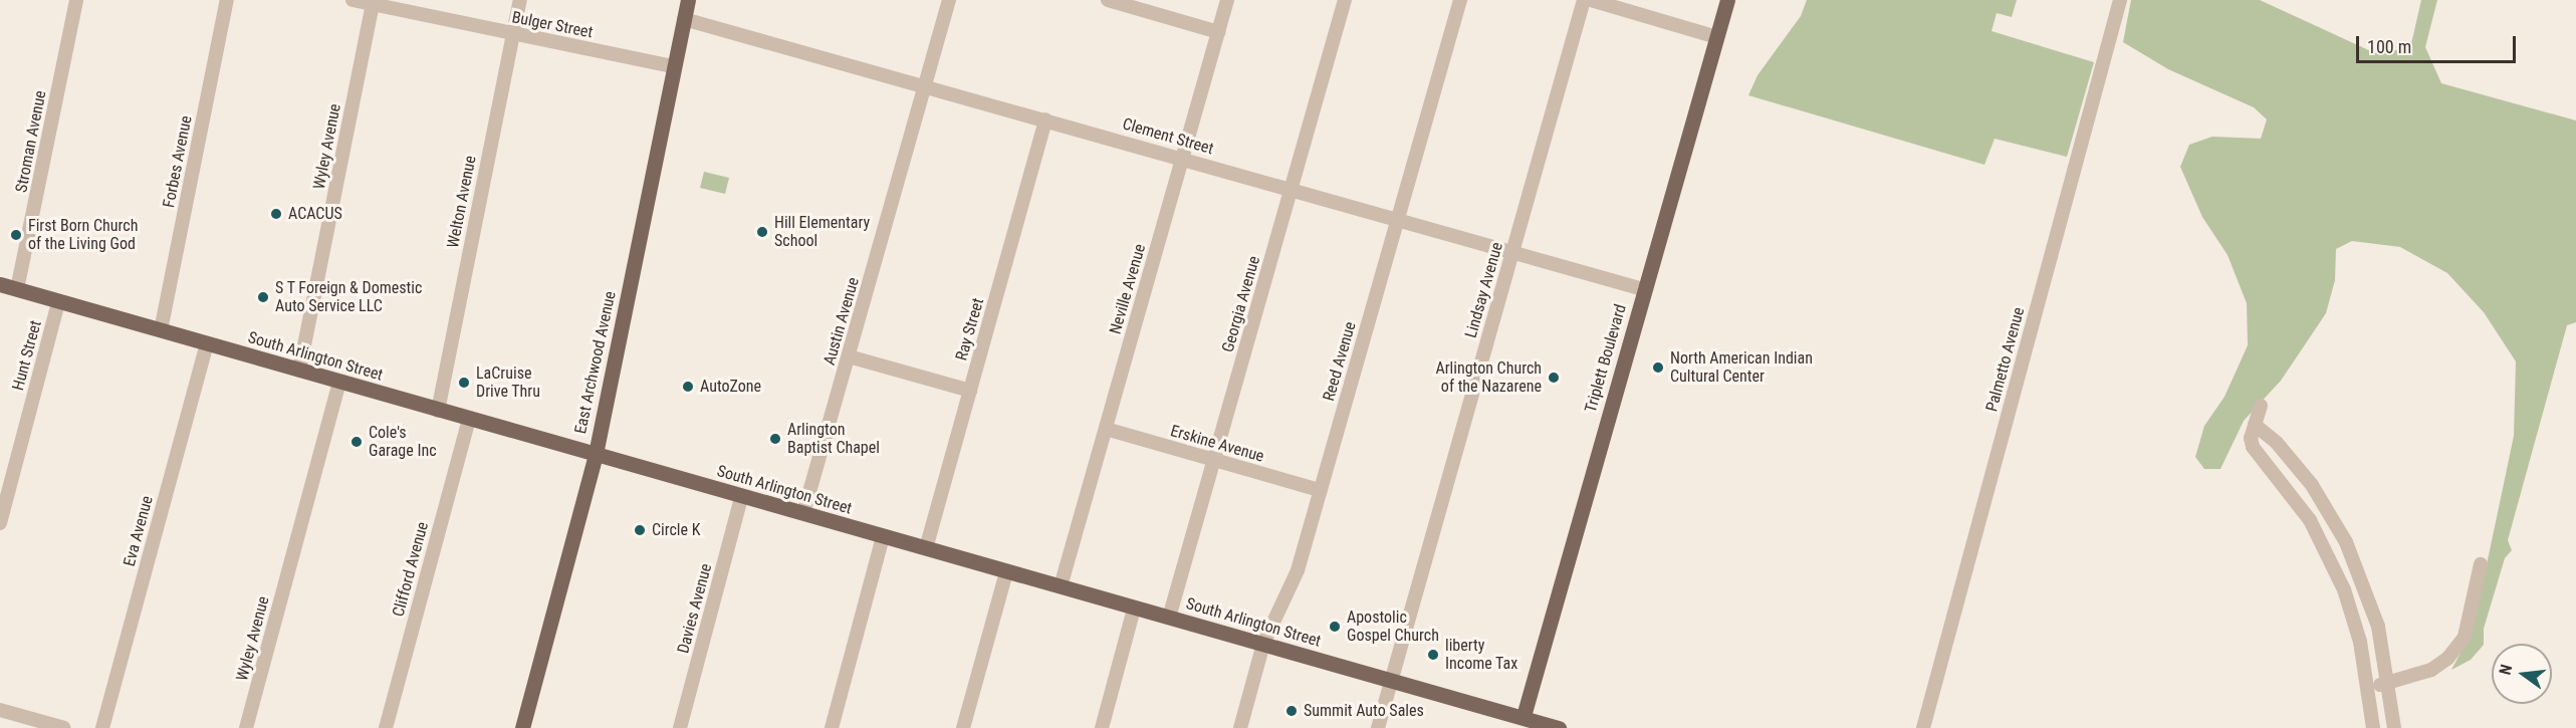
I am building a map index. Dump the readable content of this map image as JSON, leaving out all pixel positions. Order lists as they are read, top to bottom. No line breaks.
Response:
{"streets":{"main road":["South Arlington Street","Triplett Boulevard","East Archwood Avenue"],"street":["Bulger Street","Clement Street","Stroman Avenue","Wyley Avenue","Forbes Avenue","Welton Avenue","Neville Avenue","Lindsay Avenue","Georgia Avenue","Austin Avenue","Ray Street","Hunt Street","Palmetto Avenue","Reed Avenue","Erskine Avenue","Eva Avenue","Clifford Avenue","Davies Avenue"]},"crossings":[["Bulger Street","Wyley Avenue"],["Bulger Street","Welton Avenue"],["Bulger Street","East Archwood Avenue"],["Clement Street","Neville Avenue"],["Clement Street","Lindsay Avenue"],["Clement Street","Georgia Avenue"],["Clement Street","Austin Avenue"],["Clement Street","Ray Street"],["Clement Street","Triplett Boulevard"],["Clement Street","Reed Avenue"],["Clement Street","East Archwood Avenue"],["Stroman Avenue","South Arlington Street"],["Wyley Avenue","South Arlington Street"],["Forbes Avenue","South Arlington Street"],["Welton Avenue","South Arlington Street"],["Neville Avenue","South Arlington Street"],["Neville Avenue","Erskine Avenue"],["Lindsay Avenue","South Arlington Street"],["Georgia Avenue","South Arlington Street"],["Georgia Avenue","Erskine Avenue"],["Austin Avenue","South Arlington Street"],["Ray Street","South Arlington Street"],["Hunt Street","South Arlington Street"],["South Arlington Street","Triplett Boulevard"],["South Arlington Street","Reed Avenue"],["South Arlington Street","East Archwood Avenue"],["South Arlington Street","Eva Avenue"],["South Arlington Street","Clifford Avenue"],["South Arlington Street","Davies Avenue"],["Reed Avenue","Erskine Avenue"]],"places":["ACACUS","Hill Elementary School","First Born Church of the Living God","S T Foreign & Domestic Auto Service LLC","North American Indian Cultural Center","Arlington Church of the Nazarene","LaCruise Drive Thru","AutoZone","Arlington Baptist Chapel","Cole's Garage Inc","Circle K","Apostolic Gospel Church","liberty Income Tax","Summit Auto Sales"],"scale_bar":"100 m","north":"left"}
